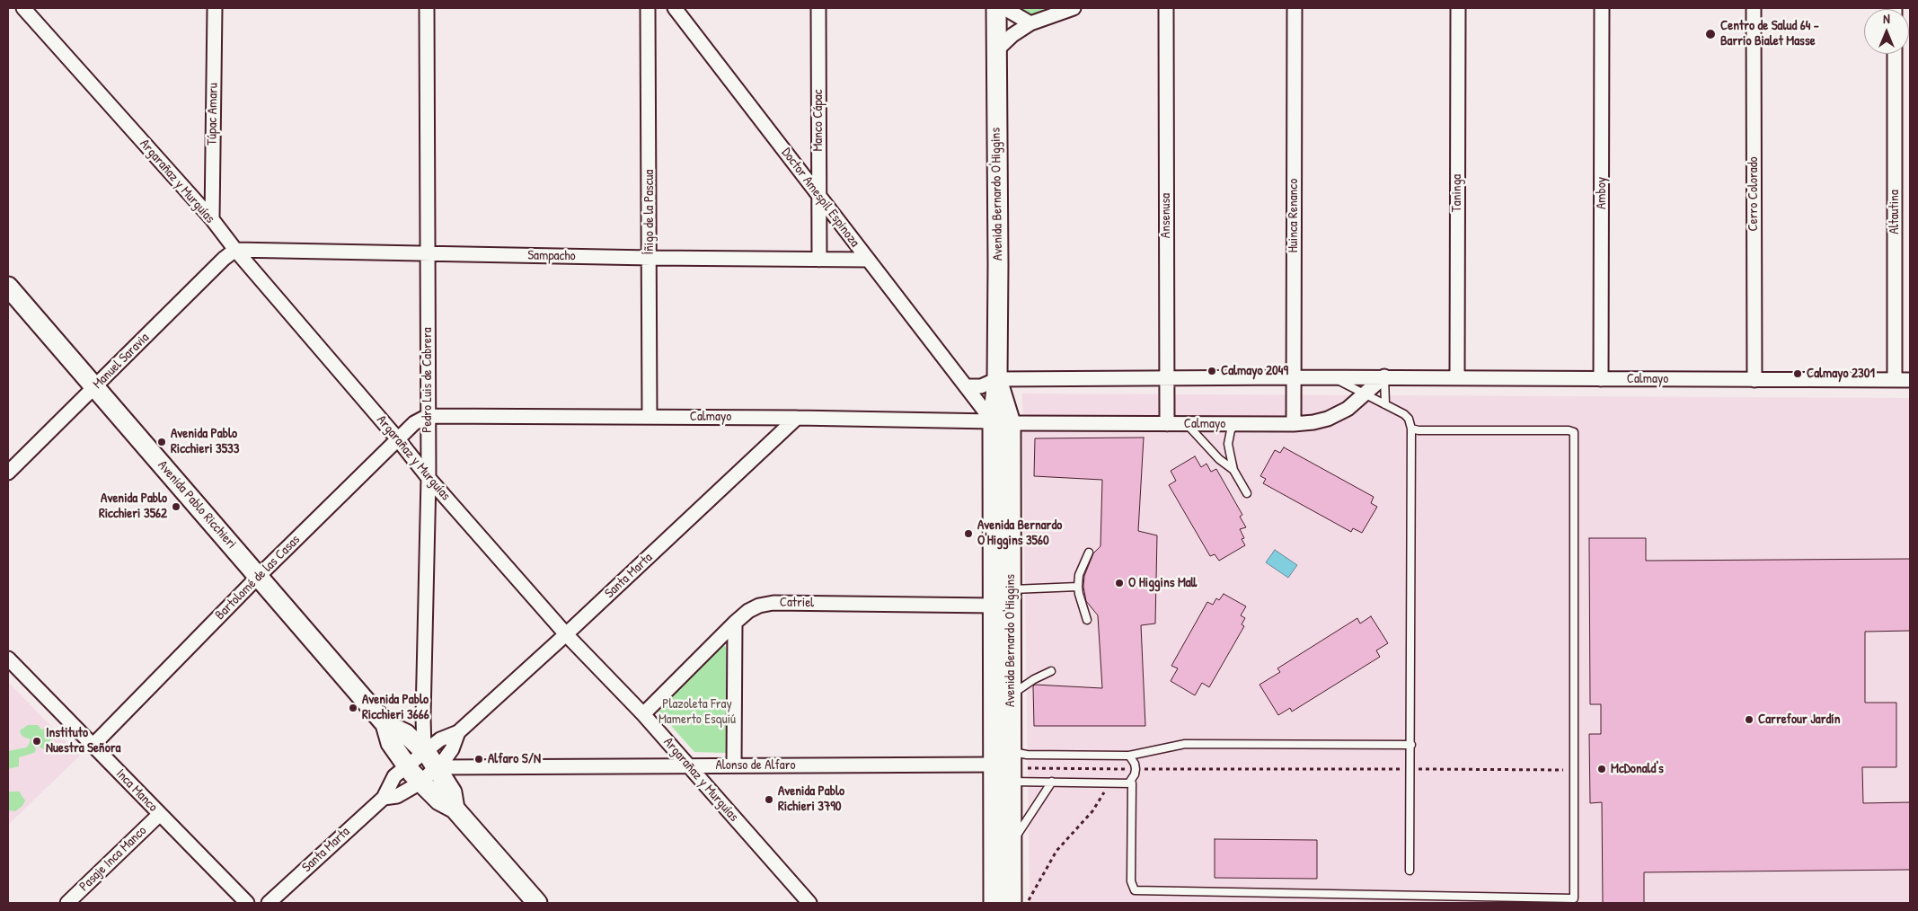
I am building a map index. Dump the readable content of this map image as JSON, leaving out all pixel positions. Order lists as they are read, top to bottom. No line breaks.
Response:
{"streets":{"main road":["Avenida Bernardo O'Higgins","Avenida Pablo Ricchieri"],"street":["Túpac Amaru","Manco Cápac","Argarañaz y Murguías","Taninga","Amboy","Cerro Colorado","Doctor Amespil Espinoza","Íñigo de la Pascua","Altautina","Ansenusa","Huinca Renanco","Sampacho","Manuel Saravia","Calmayo","Pedro Luis de Cabrera","Santa Marta","Bartolomé de las Casas","Catriel","Alonso de Alfaro","Inca Manco","Pasaje Inca Manco"]},"crossings":[["Túpac Amaru","Argarañaz y Murguías"],["Manco Cápac","Doctor Amespil Espinoza"],["Manco Cápac","Sampacho"],["Argarañaz y Murguías","Sampacho"],["Argarañaz y Murguías","Manuel Saravia"],["Argarañaz y Murguías","Pedro Luis de Cabrera"],["Argarañaz y Murguías","Santa Marta"],["Argarañaz y Murguías","Bartolomé de las Casas"],["Argarañaz y Murguías","Catriel"],["Argarañaz y Murguías","Alonso de Alfaro"],["Taninga","Calmayo"],["Amboy","Calmayo"],["Avenida Bernardo O'Higgins","Doctor Amespil Espinoza"],["Avenida Bernardo O'Higgins","Calmayo"],["Avenida Bernardo O'Higgins","Catriel"],["Avenida Bernardo O'Higgins","Alonso de Alfaro"],["Cerro Colorado","Calmayo"],["Doctor Amespil Espinoza","Sampacho"],["Doctor Amespil Espinoza","Calmayo"],["Íñigo de la Pascua","Sampacho"],["Íñigo de la Pascua","Calmayo"],["Altautina","Calmayo"],["Ansenusa","Calmayo"],["Huinca Renanco","Calmayo"],["Sampacho","Manuel Saravia"],["Sampacho","Pedro Luis de Cabrera"],["Manuel Saravia","Avenida Pablo Ricchieri"],["Calmayo","Pedro Luis de Cabrera"],["Calmayo","Santa Marta"],["Calmayo","Bartolomé de las Casas"],["Pedro Luis de Cabrera","Avenida Pablo Ricchieri"],["Pedro Luis de Cabrera","Santa Marta"],["Pedro Luis de Cabrera","Bartolomé de las Casas"],["Avenida Pablo Ricchieri","Santa Marta"],["Avenida Pablo Ricchieri","Bartolomé de las Casas"],["Avenida Pablo Ricchieri","Alonso de Alfaro"],["Santa Marta","Alonso de Alfaro"],["Bartolomé de las Casas","Inca Manco"],["Inca Manco","Pasaje Inca Manco"]],"parks":["Plazoleta Fray Mamerto Esquiú"],"places":["Centro de Salud 64 - Barrio Bialet Masse","Calmayo 2049","Calmayo 2301","Avenida Pablo Ricchieri 3533","Avenida Pablo Ricchieri 3562","Avenida Bernardo O'Higgins 3560","O Higgins Mall","Avenida Pablo Ricchieri 3666","Carrefour Jardín","Instituto Nuestra Señora","Alfaro S/N","McDonald's","Avenida Pablo Richieri 3790"],"north":"top"}
